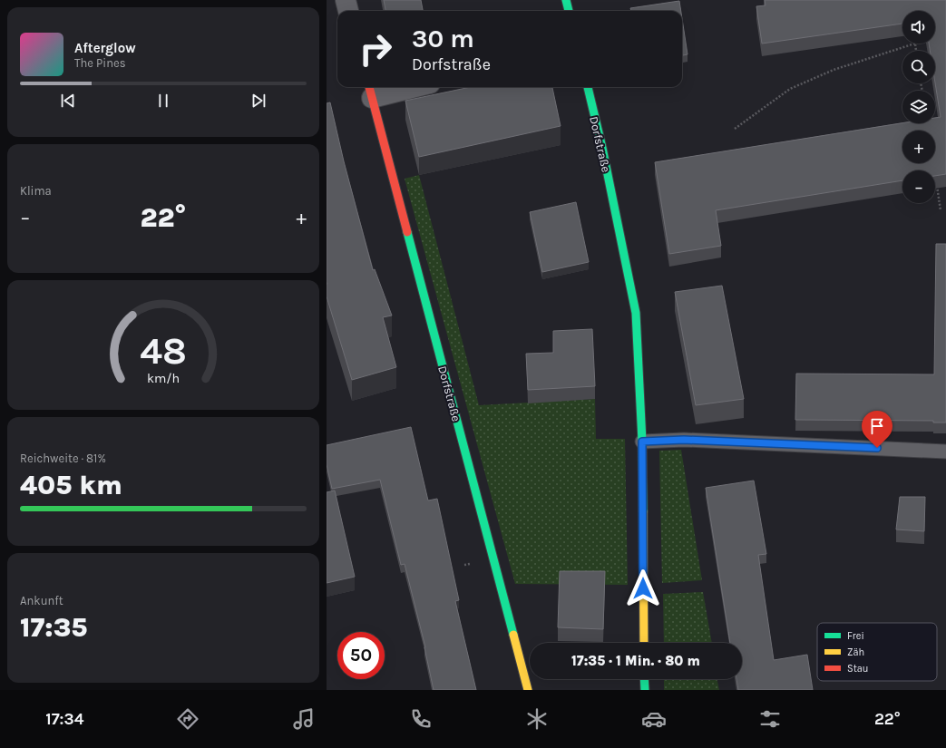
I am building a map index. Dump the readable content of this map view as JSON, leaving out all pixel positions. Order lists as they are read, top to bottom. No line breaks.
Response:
{"streets":{"main road":["Dorfstraße"]},"legend":["Frei","Zäh","Stau"],"page":{"map_buttons":["+","−"],"turn":["30 m","Dorfstraße"],"song":["Afterglow","The Pines"],"tile":["Klima",["Reichweite · 81%","405 km"],["Ankunft","17:35"]],"heat":["−","22°","+"],"limit":"50","trip":"17:35 · 1 Min. · 80 m","tabs":["17:34","22°"],"gauge":["48","km/h"]}}
